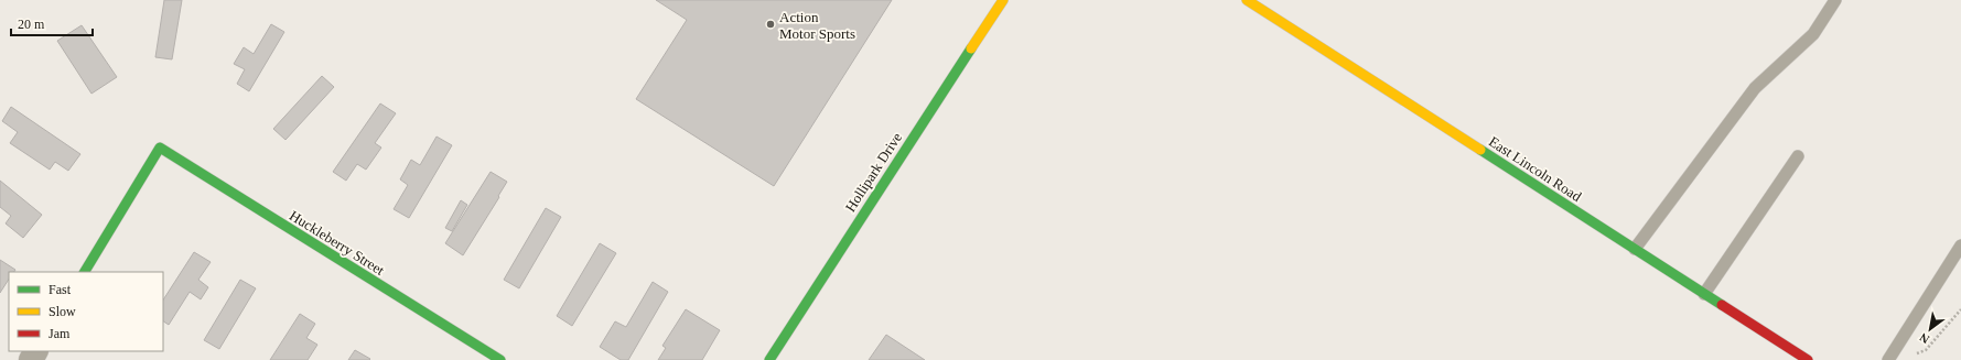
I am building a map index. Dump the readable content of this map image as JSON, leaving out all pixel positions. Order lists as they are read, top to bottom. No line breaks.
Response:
{"streets":{"street":["East Lincoln Road","Hollipark Drive","Huckleberry Street"]},"places":["Action Motor Sports"],"legend":["Fast","Slow","Jam"],"scale_bar":"20 m","north":"bottom left"}
